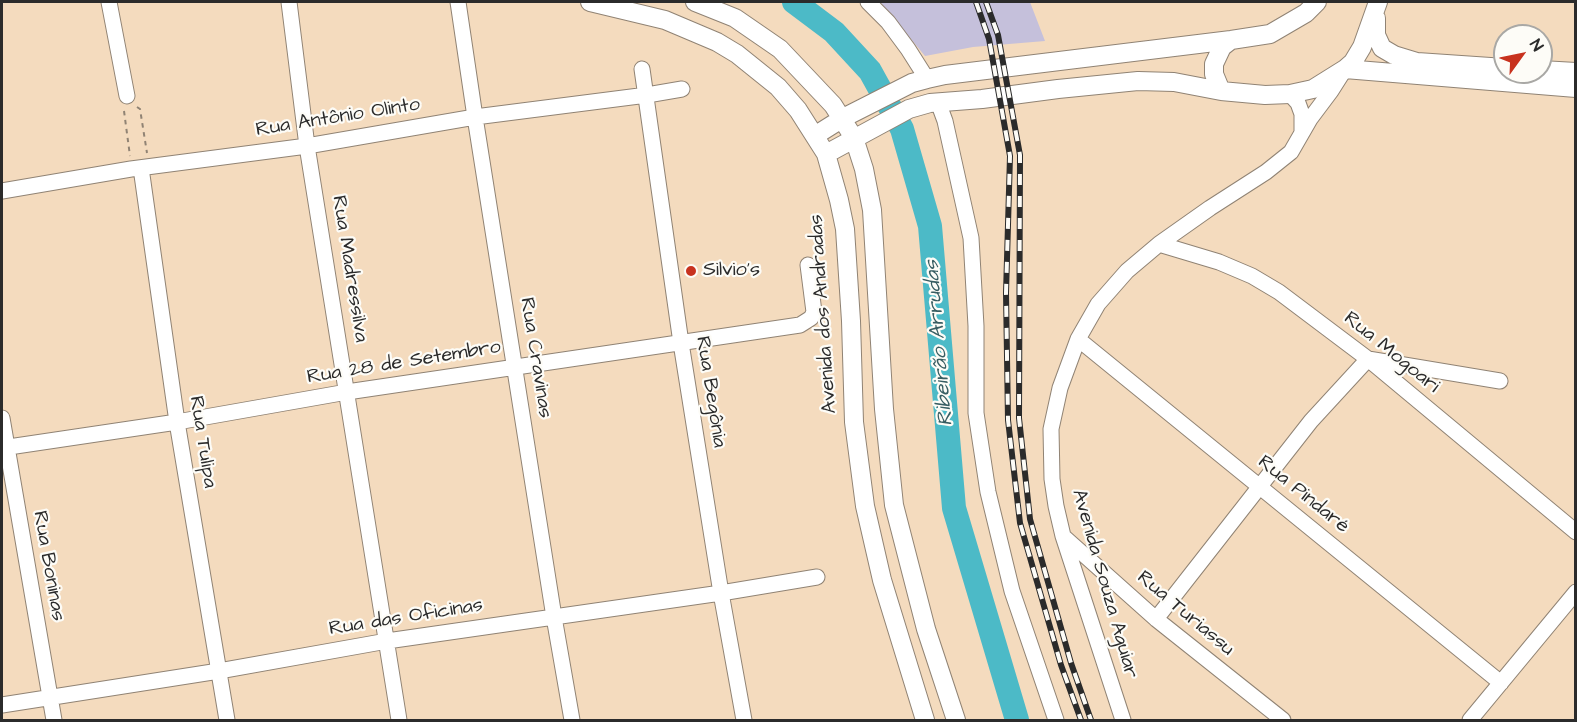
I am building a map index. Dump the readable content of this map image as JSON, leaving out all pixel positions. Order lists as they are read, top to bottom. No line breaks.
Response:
{"streets":{"main road":["Avenida dos Andradas"],"street":["Rua Antônio Olinto","Rua Madressilva","Rua Mogoari","Rua Cravinas","Rua 28 de Setembro","Rua Begônia","Rua Tulipa","Rua Pindaré","Rua Boninas","Avenida Souza Aguiar","Rua Turiassu","Rua das Oficinas"]},"crossings":[["Rua Antônio Olinto","Rua Madressilva"],["Rua Antônio Olinto","Rua Cravinas"],["Rua Antônio Olinto","Rua Begônia"],["Rua Antônio Olinto","Rua Tulipa"],["Rua Madressilva","Rua 28 de Setembro"],["Rua Madressilva","Rua das Oficinas"],["Rua Mogoari","Avenida Souza Aguiar"],["Rua Cravinas","Rua 28 de Setembro"],["Rua Cravinas","Rua das Oficinas"],["Rua 28 de Setembro","Rua Begônia"],["Rua 28 de Setembro","Rua Tulipa"],["Rua 28 de Setembro","Rua Boninas"],["Rua Begônia","Rua das Oficinas"],["Rua Tulipa","Rua das Oficinas"],["Rua Pindaré","Avenida Souza Aguiar"],["Rua Boninas","Rua das Oficinas"],["Avenida Souza Aguiar","Rua Turiassu"]],"water":["Ribeirão Arrudas"],"places":["Silvio's"],"north":"top right"}
